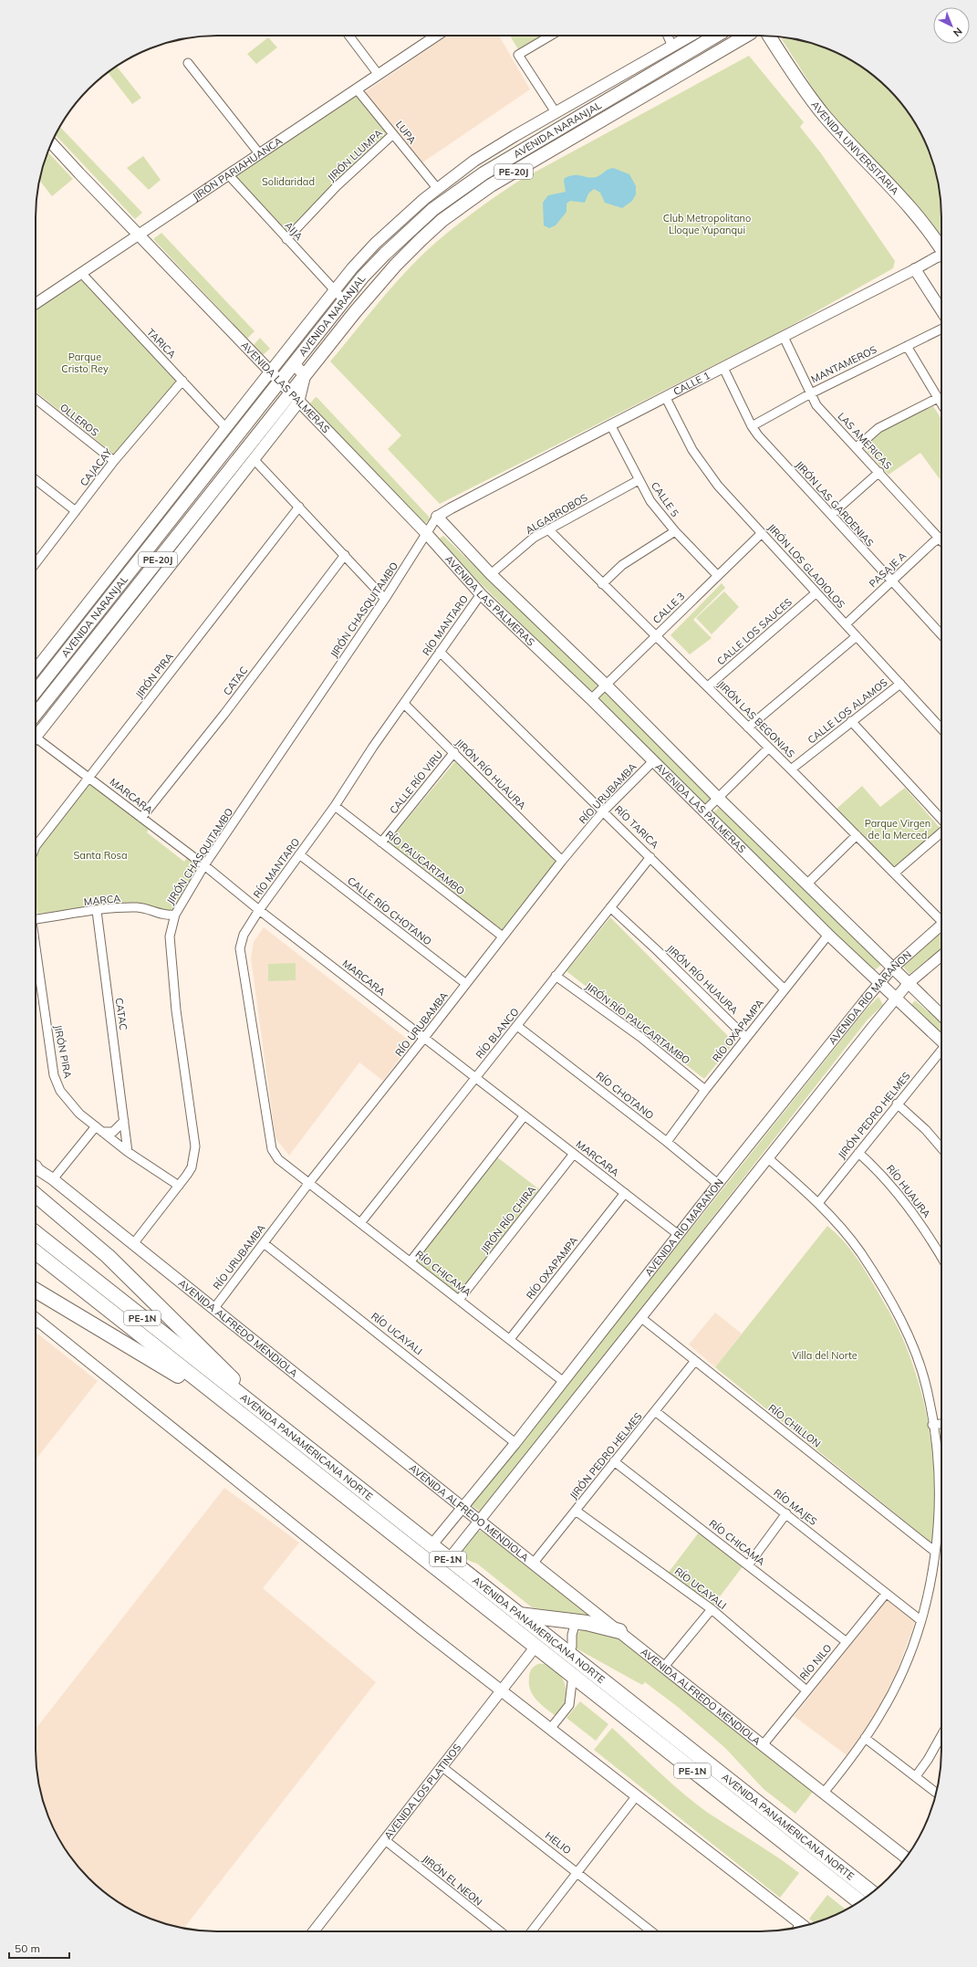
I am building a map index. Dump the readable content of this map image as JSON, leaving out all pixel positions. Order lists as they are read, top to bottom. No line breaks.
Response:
{"streets":{"highway":["PE-1N","AVENIDA PANAMERICANA NORTE"],"main road":["AVENIDA NARANJAL","AVENIDA UNIVERSITARIA","PE-20J","AVENIDA LAS PALMERAS","AVENIDA ALFREDO MENDIOLA"],"street":["LUPA","JIRÓN LLUMPA","JIRÓN PARIAHUANCA","AIJA","TARICA","MANTAMEROS","CALLE 1","OLLEROS","LAS AMERICAS","CAJACAY","CALLE 5","JIRÓN LAS GARDENIAS","ALGARROBOS","JIRÓN LOS GLADIOLOS","PASAJE A","CALLE 3","JIRÓN CHASQUITAMBO","RÍO MANTARO","CALLE LOS SAUCES","JIRÓN PIRA","CATAC","CALLE LOS ALAMOS","JIRÓN LAS BEGONIAS","JIRÓN RÍO HUAURA","CALLE RÍO VIRU","RÍO URUBAMBA","MARCARA","RÍO TARICA","RÍO PAUCARTAMBO","MARCA","CALLE RÍO CHOTANO","AVENIDA RÍO MARAÑON","JIRÓN RÍO PAUCARTAMBO","RÍO OXAPAMPA","RÍO BLANCO","RÍO CHOTANO","JIRÓN PEDRO HELMES","RÍO HUAURA","JIRÓN RÍO CHIRA","RÍO CHICAMA","RÍO UCAYALI","RÍO CHILLON","RÍO MAJES","RÍO NILO","AVENIDA LOS PLATINOS","HELIO","JIRÓN EL NEON"]},"crossings":[["AVENIDA NARANJAL","LUPA"],["AVENIDA NARANJAL","AIJA"],["AVENIDA NARANJAL","TARICA"],["AVENIDA NARANJAL","AVENIDA LAS PALMERAS"],["LUPA","JIRÓN LLUMPA"],["LUPA","JIRÓN PARIAHUANCA"],["JIRÓN LLUMPA","AIJA"],["JIRÓN PARIAHUANCA","AIJA"],["JIRÓN PARIAHUANCA","TARICA"],["JIRÓN PARIAHUANCA","AVENIDA LAS PALMERAS"],["TARICA","CAJACAY"],["MANTAMEROS","LAS AMERICAS"],["MANTAMEROS","JIRÓN LAS GARDENIAS"],["CALLE 1","AVENIDA LAS PALMERAS"],["CALLE 1","LAS AMERICAS"],["CALLE 1","CALLE 5"],["CALLE 1","JIRÓN LAS GARDENIAS"],["CALLE 1","JIRÓN LOS GLADIOLOS"],["CALLE 1","JIRÓN CHASQUITAMBO"],["AVENIDA LAS PALMERAS","ALGARROBOS"],["AVENIDA LAS PALMERAS","CALLE 3"],["AVENIDA LAS PALMERAS","JIRÓN CHASQUITAMBO"],["AVENIDA LAS PALMERAS","RÍO MANTARO"],["AVENIDA LAS PALMERAS","RÍO URUBAMBA"],["AVENIDA LAS PALMERAS","AVENIDA RÍO MARAÑON"],["AVENIDA LAS PALMERAS","RÍO OXAPAMPA"],["OLLEROS","CAJACAY"],["LAS AMERICAS","PASAJE A"],["CALLE 5","ALGARROBOS"],["CALLE 5","CALLE 3"],["JIRÓN LAS GARDENIAS","PASAJE A"],["ALGARROBOS","JIRÓN LAS BEGONIAS"],["JIRÓN LOS GLADIOLOS","PASAJE A"],["JIRÓN LOS GLADIOLOS","CALLE 3"],["JIRÓN LOS GLADIOLOS","CALLE LOS SAUCES"],["JIRÓN LOS GLADIOLOS","CALLE LOS ALAMOS"],["CALLE 3","JIRÓN LAS BEGONIAS"],["JIRÓN CHASQUITAMBO","JIRÓN PIRA"],["JIRÓN CHASQUITAMBO","MARCARA"],["JIRÓN CHASQUITAMBO","MARCA"],["JIRÓN CHASQUITAMBO","AVENIDA ALFREDO MENDIOLA"],["RÍO MANTARO","JIRÓN RÍO HUAURA"],["RÍO MANTARO","RÍO URUBAMBA"],["RÍO MANTARO","MARCARA"],["RÍO MANTARO","RÍO TARICA"],["RÍO MANTARO","RÍO PAUCARTAMBO"],["RÍO MANTARO","CALLE RÍO CHOTANO"],["RÍO MANTARO","RÍO CHICAMA"],["CALLE LOS SAUCES","JIRÓN LAS BEGONIAS"],["JIRÓN PIRA","CATAC"],["JIRÓN PIRA","MARCARA"],["CATAC","MARCARA"],["CATAC","MARCA"],["CALLE LOS ALAMOS","JIRÓN LAS BEGONIAS"],["JIRÓN RÍO HUAURA","CALLE RÍO VIRU"],["JIRÓN RÍO HUAURA","RÍO URUBAMBA"],["JIRÓN RÍO HUAURA","RÍO OXAPAMPA"],["JIRÓN RÍO HUAURA","RÍO BLANCO"],["CALLE RÍO VIRU","RÍO PAUCARTAMBO"],["RÍO URUBAMBA","MARCARA"],["RÍO URUBAMBA","RÍO TARICA"],["RÍO URUBAMBA","RÍO PAUCARTAMBO"],["RÍO URUBAMBA","CALLE RÍO CHOTANO"],["RÍO URUBAMBA","RÍO CHICAMA"],["RÍO URUBAMBA","AVENIDA ALFREDO MENDIOLA"],["RÍO URUBAMBA","RÍO UCAYALI"],["MARCARA","AVENIDA RÍO MARAÑON"],["MARCARA","RÍO OXAPAMPA"],["MARCARA","RÍO BLANCO"],["MARCARA","JIRÓN RÍO CHIRA"],["RÍO TARICA","RÍO OXAPAMPA"],["RÍO TARICA","RÍO BLANCO"],["AVENIDA RÍO MARAÑON","RÍO CHOTANO"],["AVENIDA RÍO MARAÑON","RÍO CHICAMA"],["AVENIDA RÍO MARAÑON","AVENIDA ALFREDO MENDIOLA"],["AVENIDA RÍO MARAÑON","RÍO UCAYALI"],["AVENIDA RÍO MARAÑON","RÍO CHILLON"],["AVENIDA RÍO MARAÑON","AVENIDA PANAMERICANA NORTE"],["JIRÓN RÍO PAUCARTAMBO","RÍO OXAPAMPA"],["JIRÓN RÍO PAUCARTAMBO","RÍO BLANCO"],["RÍO OXAPAMPA","RÍO CHOTANO"],["RÍO OXAPAMPA","RÍO CHICAMA"],["RÍO BLANCO","RÍO CHOTANO"],["RÍO BLANCO","RÍO CHICAMA"],["JIRÓN PEDRO HELMES","RÍO HUAURA"],["JIRÓN PEDRO HELMES","RÍO CHICAMA"],["JIRÓN PEDRO HELMES","AVENIDA ALFREDO MENDIOLA"],["JIRÓN PEDRO HELMES","RÍO UCAYALI"],["JIRÓN PEDRO HELMES","RÍO CHILLON"],["JIRÓN PEDRO HELMES","RÍO MAJES"],["JIRÓN RÍO CHIRA","RÍO CHICAMA"],["RÍO CHICAMA","RÍO NILO"],["AVENIDA ALFREDO MENDIOLA","RÍO NILO"],["RÍO UCAYALI","RÍO NILO"],["AVENIDA PANAMERICANA NORTE","AVENIDA LOS PLATINOS"],["RÍO MAJES","RÍO NILO"],["AVENIDA LOS PLATINOS","HELIO"],["AVENIDA LOS PLATINOS","JIRÓN EL NEON"]],"parks":["Solidaridad","Club Metropolitano Lloque Yupanqui","Parque Cristo Rey","Parque Virgen de la Merced","Santa Rosa","Villa del Norte"],"scale_bar":"50 m","north":"bottom right"}
